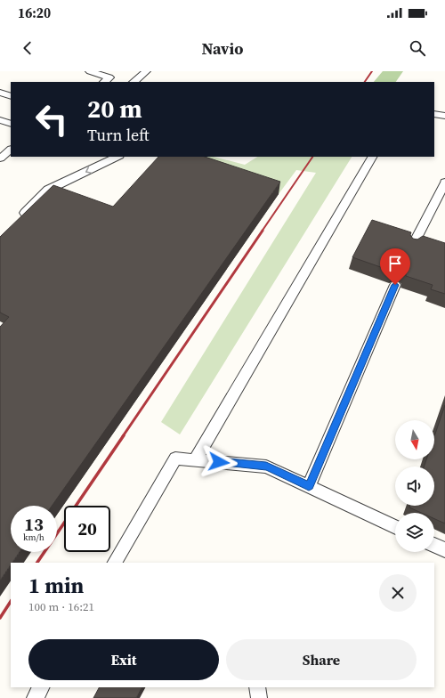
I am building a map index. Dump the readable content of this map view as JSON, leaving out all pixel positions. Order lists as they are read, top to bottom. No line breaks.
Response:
{"north":"bottom","page":{"status":"16:20","header":"Navio","turn":["20 m","Turn left"],"speed":"13 km/h","limit":"20","heading":["1 min","100 m · 16:21"],"buttons":["Exit","Share"]}}
